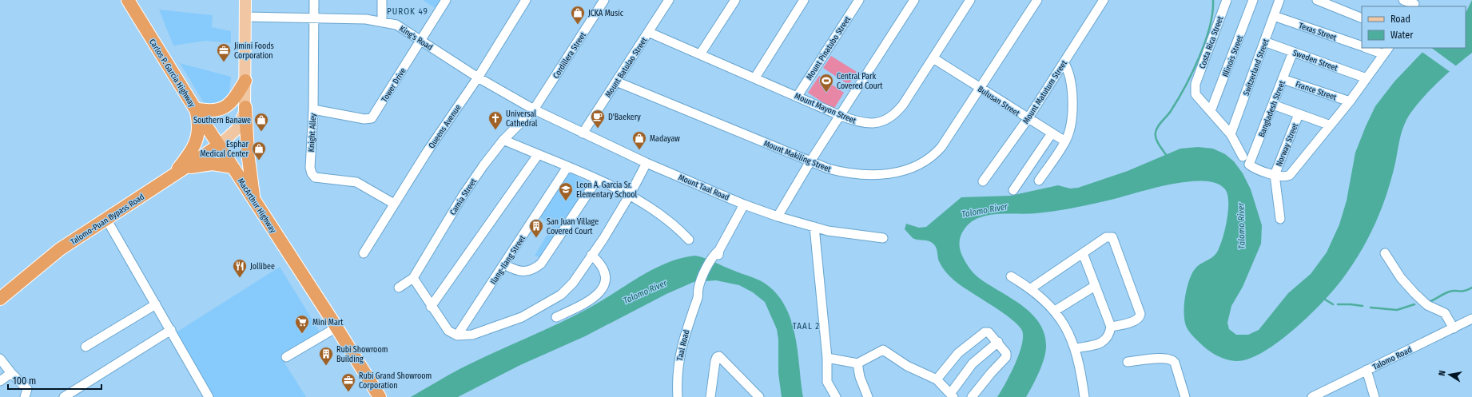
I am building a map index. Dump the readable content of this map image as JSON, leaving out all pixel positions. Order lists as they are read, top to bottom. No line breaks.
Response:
{"streets":{"highway":["Carlos P. Garcia Highway","MacArthur Highway","Talomo-Puan Bypass Road"],"street":["Texas Street","King's Road","Costa Rica Street","Mount Pinatubo Street","Cordillera Street","Illinois Street","Sweden Street","Mount Batulao Street","Switzerland Street","Tower Drive","France Street","Mount Matutum Street","Bulusan Street","Mount Mayon Street","Bangladesh Street","Queens Avenue","Knight Alley","Norway Street","Mount Makiling Street","Mount Taal Road","Camia Street","Ilang-Ilang Street","Taal Road","Talomo Road"]},"crossings":[["Texas Street","Switzerland Street"],["King's Road","Cordillera Street"],["King's Road","Tower Drive"],["King's Road","Queens Avenue"],["King's Road","Knight Alley"],["King's Road","Mount Taal Road"],["King's Road","Camia Street"],["Costa Rica Street","Illinois Street"],["Mount Pinatubo Street","Mount Mayon Street"],["Cordillera Street","Mount Taal Road"],["Cordillera Street","Camia Street"],["Sweden Street","Switzerland Street"],["Sweden Street","Bangladesh Street"],["Mount Batulao Street","Mount Mayon Street"],["Mount Batulao Street","Mount Makiling Street"],["Mount Batulao Street","Mount Taal Road"],["Carlos P. Garcia Highway","MacArthur Highway"],["Carlos P. Garcia Highway","Talomo-Puan Bypass Road"],["Tower Drive","Knight Alley"],["France Street","Bangladesh Street"],["Mount Matutum Street","Bulusan Street"],["Bulusan Street","Mount Mayon Street"],["Bulusan Street","Mount Makiling Street"],["Bangladesh Street","Norway Street"],["Queens Avenue","Knight Alley"],["Mount Taal Road","Camia Street"],["Mount Taal Road","Taal Road"],["MacArthur Highway","Talomo-Puan Bypass Road"]],"districts":["PUROK 49","TAAL 2"],"water":["Talomo River"],"places":{"shop":["JCKA Music","Southern Banawe","Madayaw","Esphar Medical Center"],"office":["Jimini Foods Corporation","Rubi Grand Showroom Corporation"],"sports":["Central Park Covered Court"],"cafe":["D'Baekery"],"church":["Universal Cathedral"],"school or university":["Leon A. Garcia Sr. Elementary School"],"building":["San Juan Village Covered Court","Rubi Showroom Building"],"restaurant":["Jollibee"],"supermarket":["Mini Mart"]},"legend":["Road","Water"],"scale_bar":"100 m","north":"left"}
